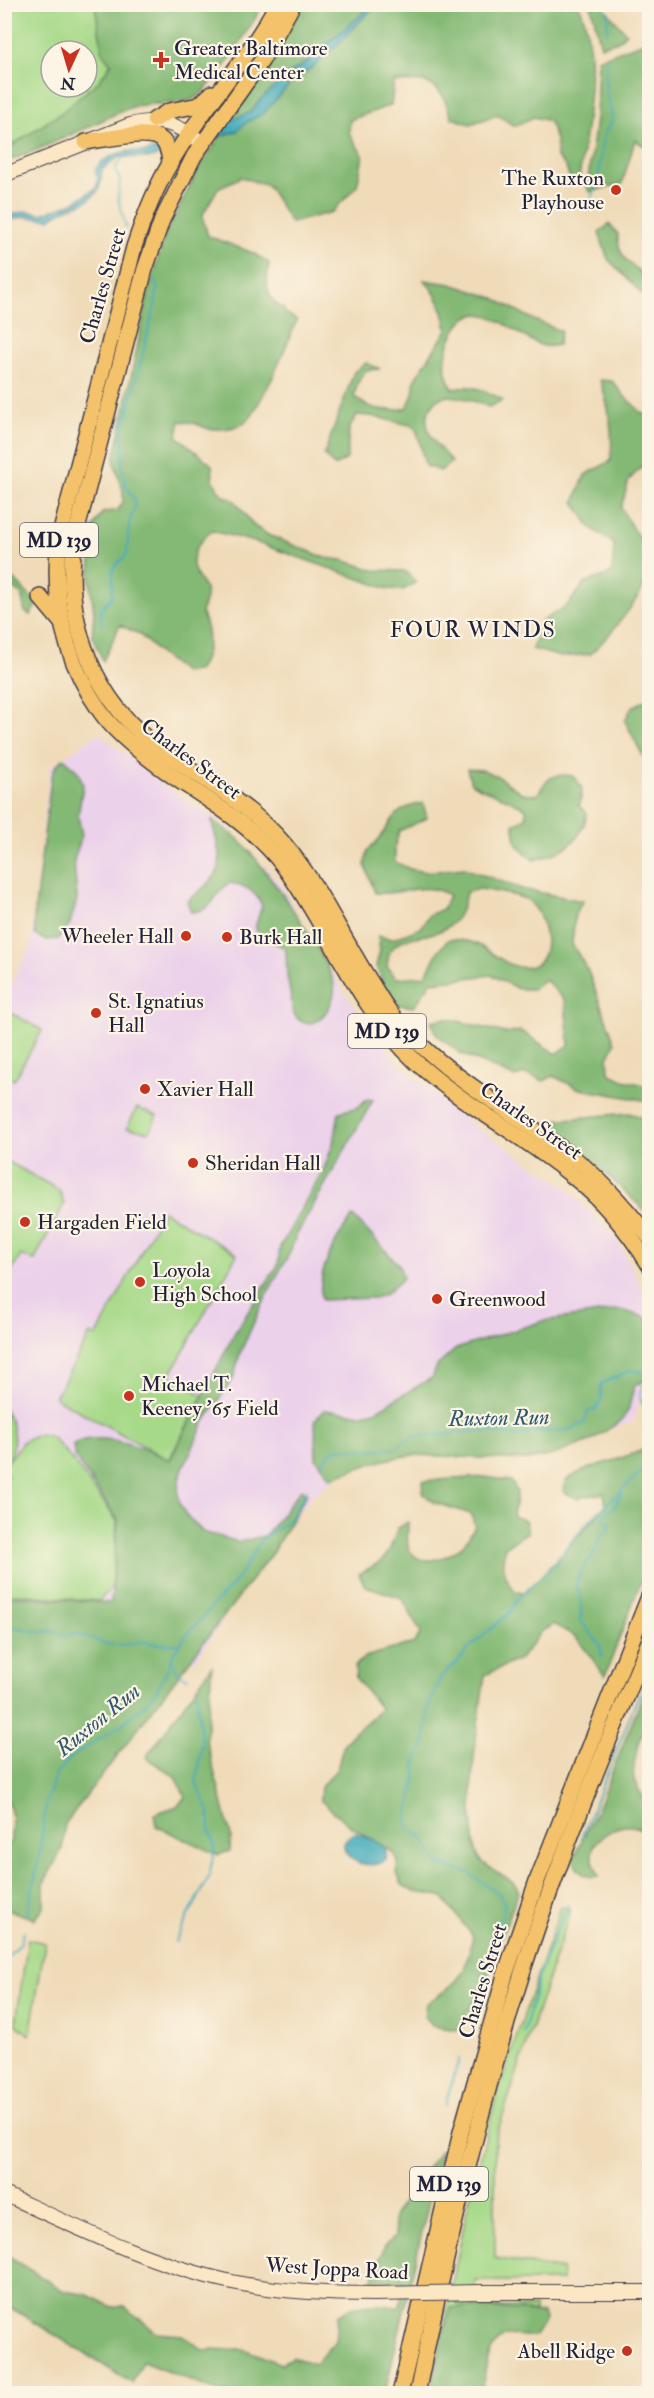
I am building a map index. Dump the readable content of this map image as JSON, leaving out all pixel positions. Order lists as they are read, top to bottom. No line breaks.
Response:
{"streets":{"main road":["Charles Street","MD 139"],"street":["West Joppa Road"]},"districts":["FOUR WINDS"],"water":["Ruxton Run"],"places":{"health":["Greater Baltimore Medical Center"],"other":["The Ruxton Playhouse","Wheeler Hall","Burk Hall","St. Ignatius Hall","Xavier Hall","Sheridan Hall","Hargaden Field","Loyola High School","Greenwood","Michael T. Keeney '65 Field","Abell Ridge"]},"north":"bottom"}
